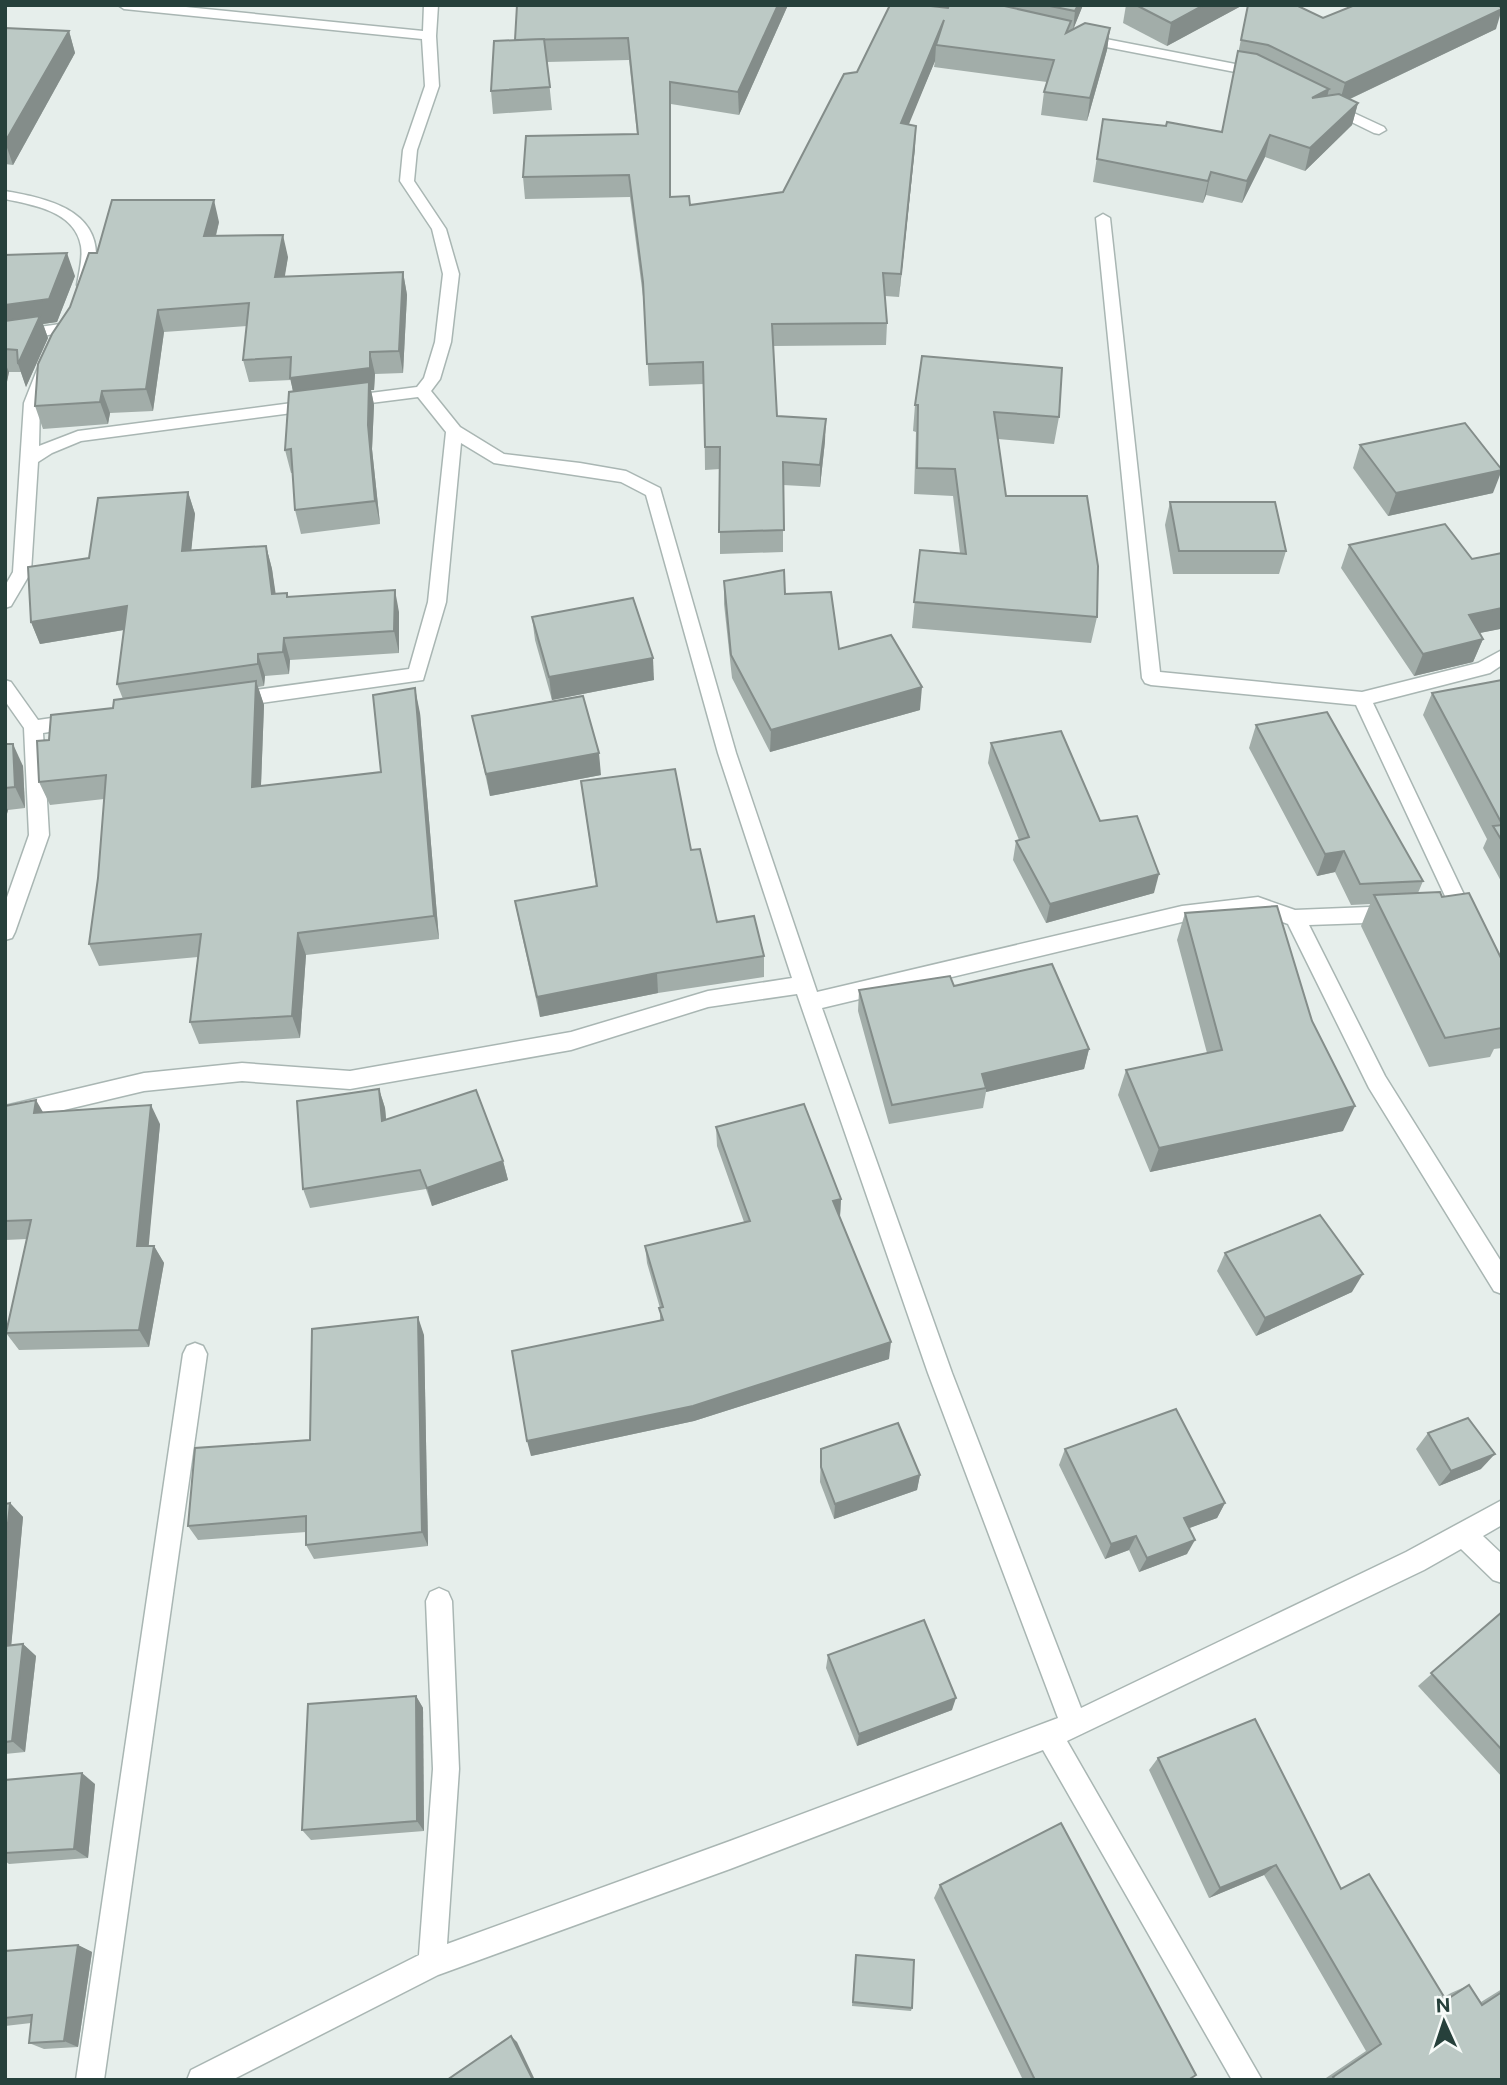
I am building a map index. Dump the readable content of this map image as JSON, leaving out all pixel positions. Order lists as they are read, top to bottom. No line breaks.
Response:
{"north":"top"}
